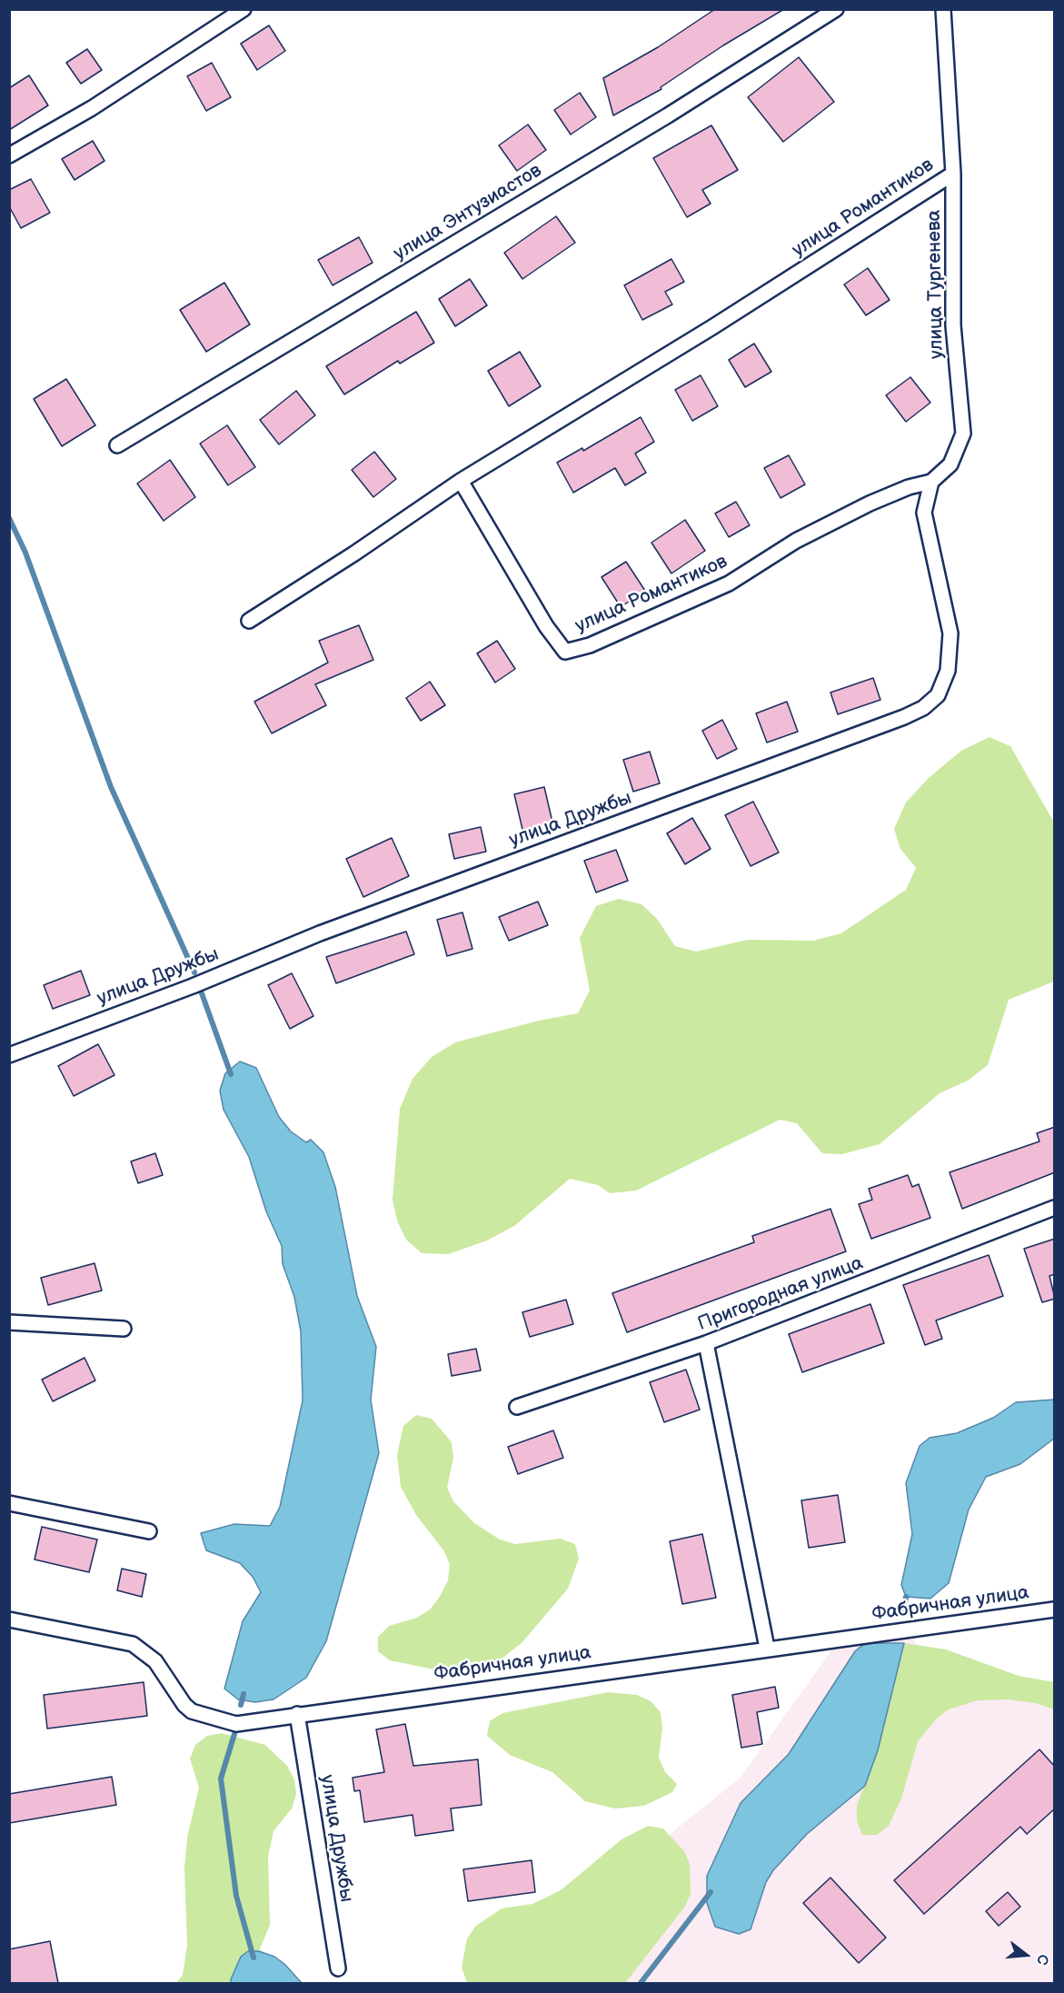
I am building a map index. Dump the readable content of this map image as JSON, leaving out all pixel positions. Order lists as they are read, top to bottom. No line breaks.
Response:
{"streets":{"street":["улица Романтиков","улица Энтузиастов","улица Тургенева","улица Дружбы","Пригородная улица","Фабричная улица"]},"crossings":[["улица Романтиков","улица Тургенева"],["улица Романтиков","улица Дружбы"],["улица Тургенева","улица Дружбы"],["улица Дружбы","Фабричная улица"]],"north":"right"}
